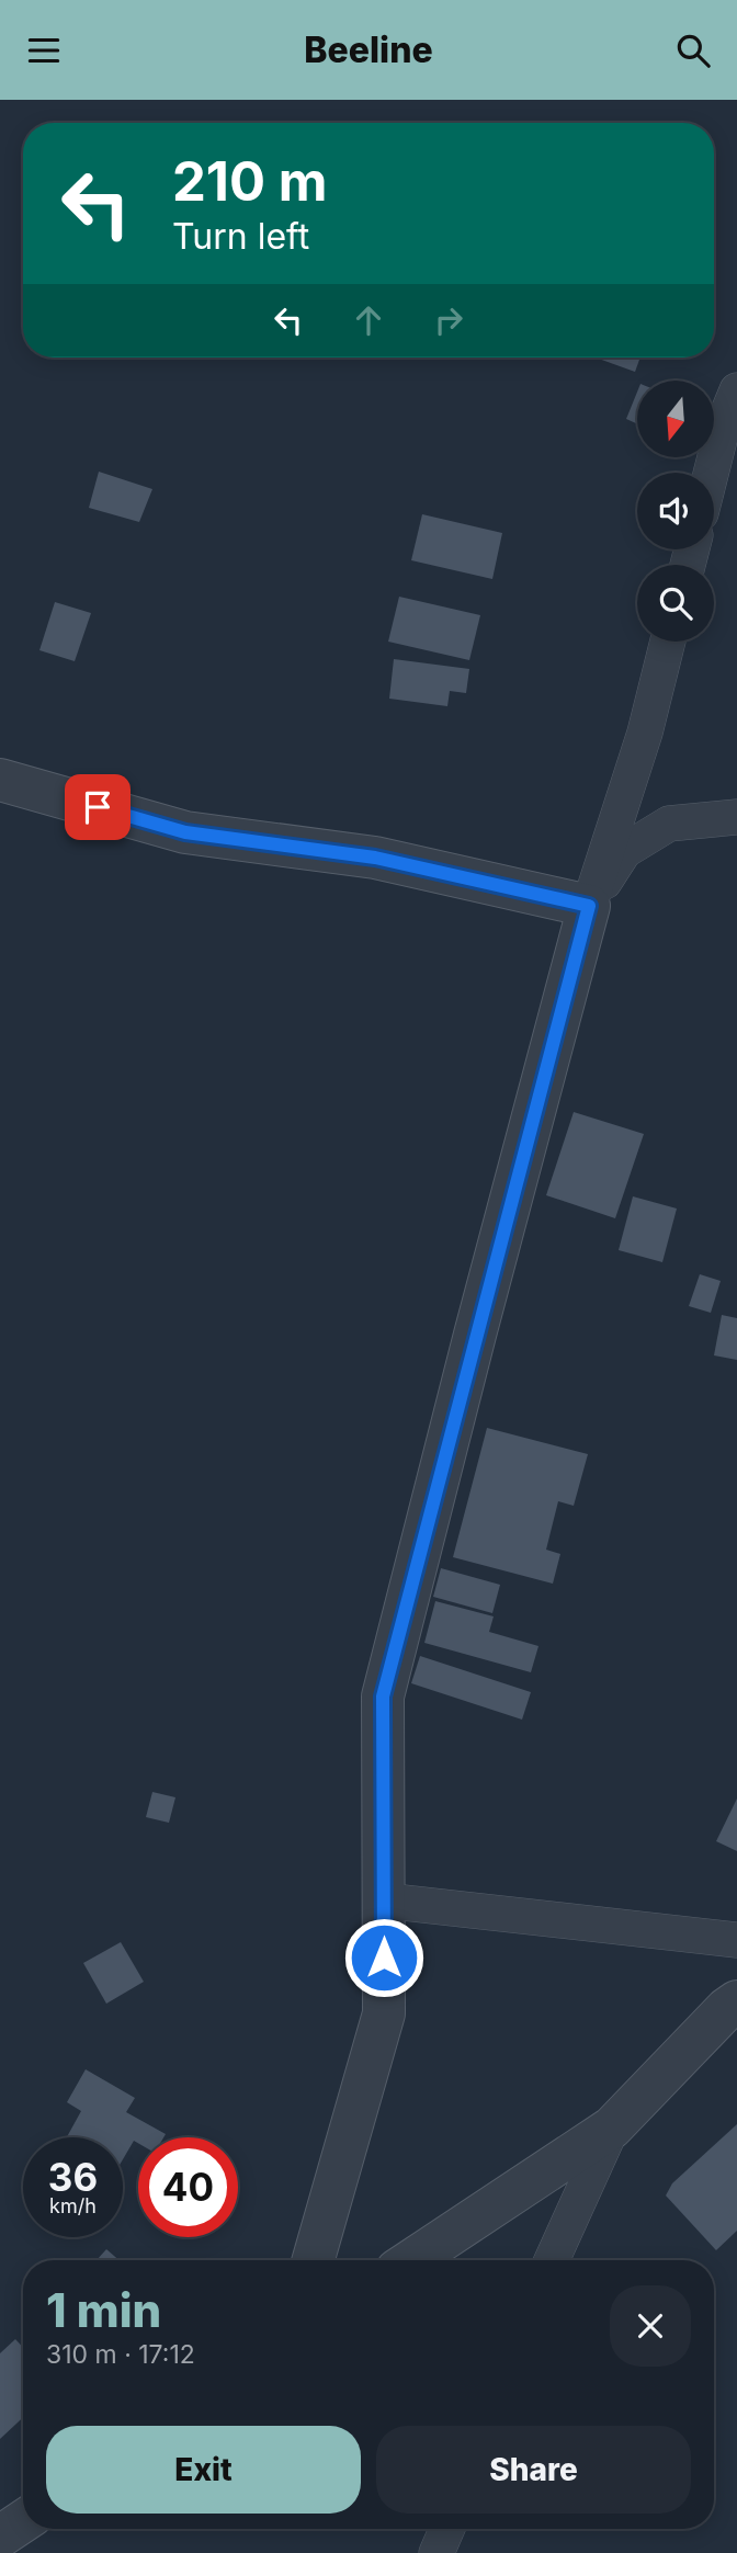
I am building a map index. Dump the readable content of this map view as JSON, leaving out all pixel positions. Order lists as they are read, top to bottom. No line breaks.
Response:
{"north":"bottom","page":{"header":"Beeline","turn":["210 m","Turn left"],"speed":"36 km/h","limit":"40","heading":["1 min","310 m · 17:12"],"buttons":["Exit","Share"]}}
